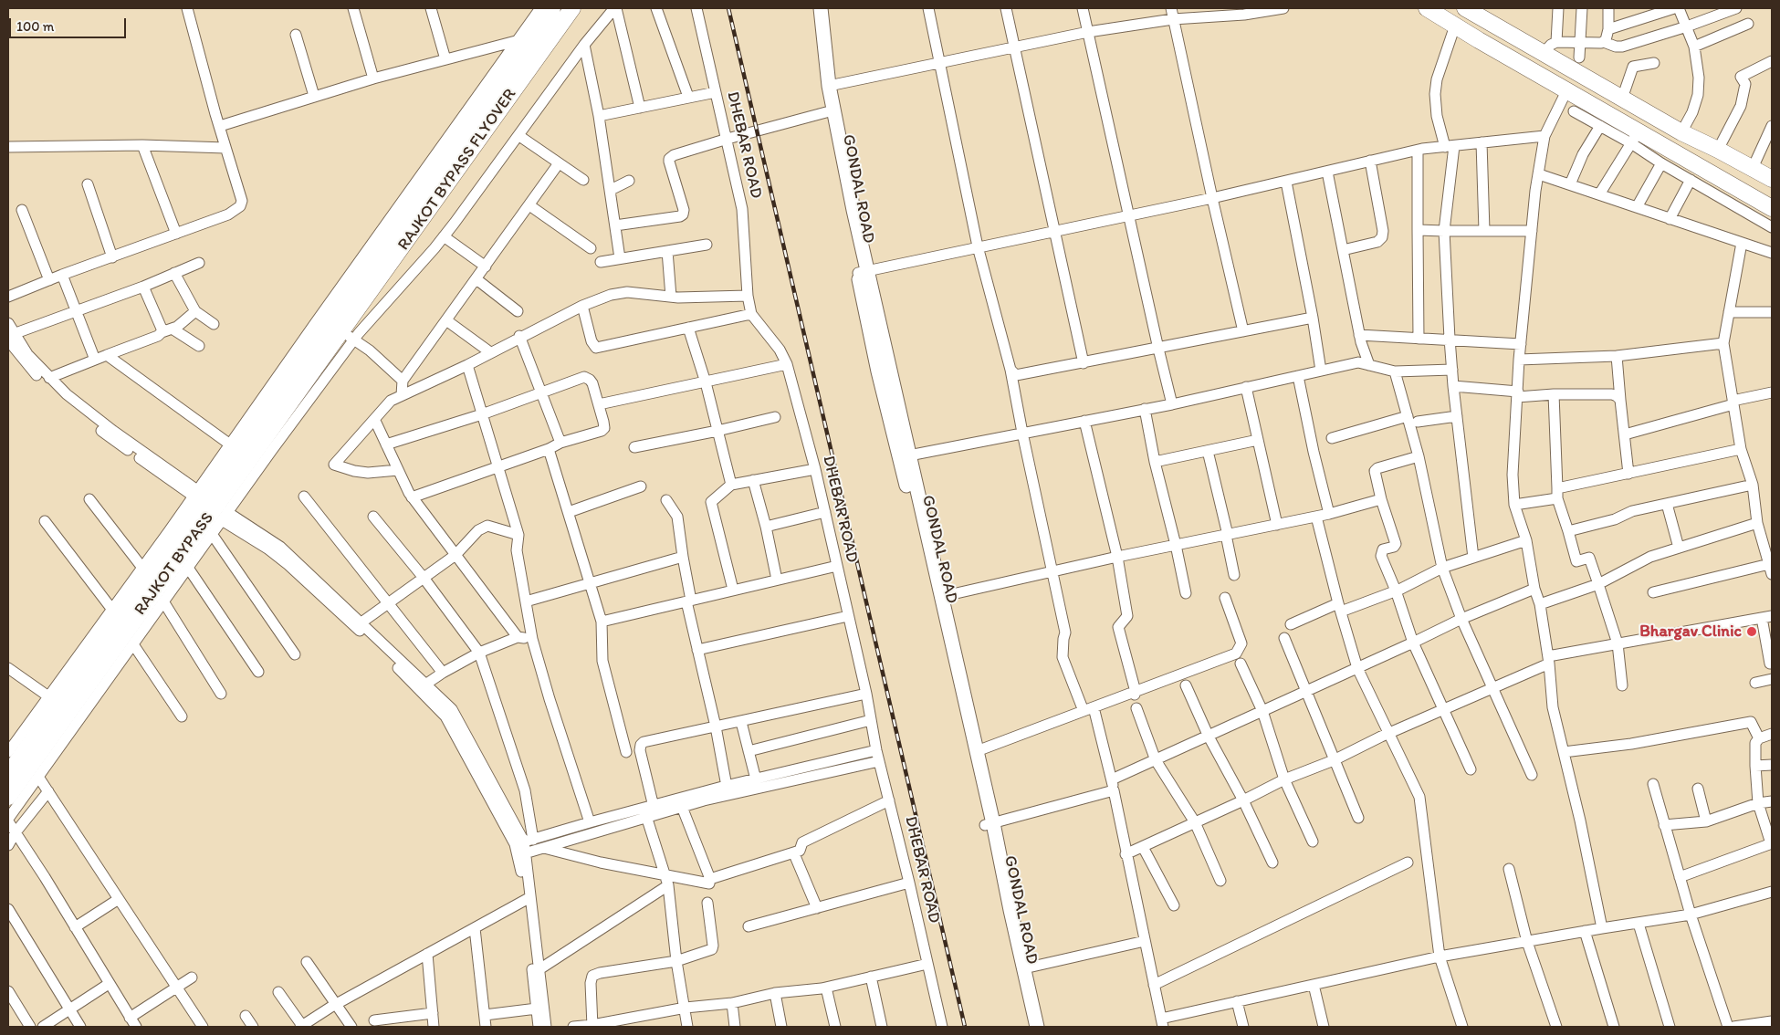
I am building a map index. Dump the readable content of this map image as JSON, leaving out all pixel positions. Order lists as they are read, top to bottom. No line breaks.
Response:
{"streets":{"highway":["RAJKOT BYPASS FLYOVER","RAJKOT BYPASS"],"main road":["GONDAL ROAD"],"street":["DHEBAR ROAD"]},"crossings":[["RAJKOT BYPASS FLYOVER","RAJKOT BYPASS"]],"places":["Bhargav Clinic"],"scale_bar":"100 m"}
